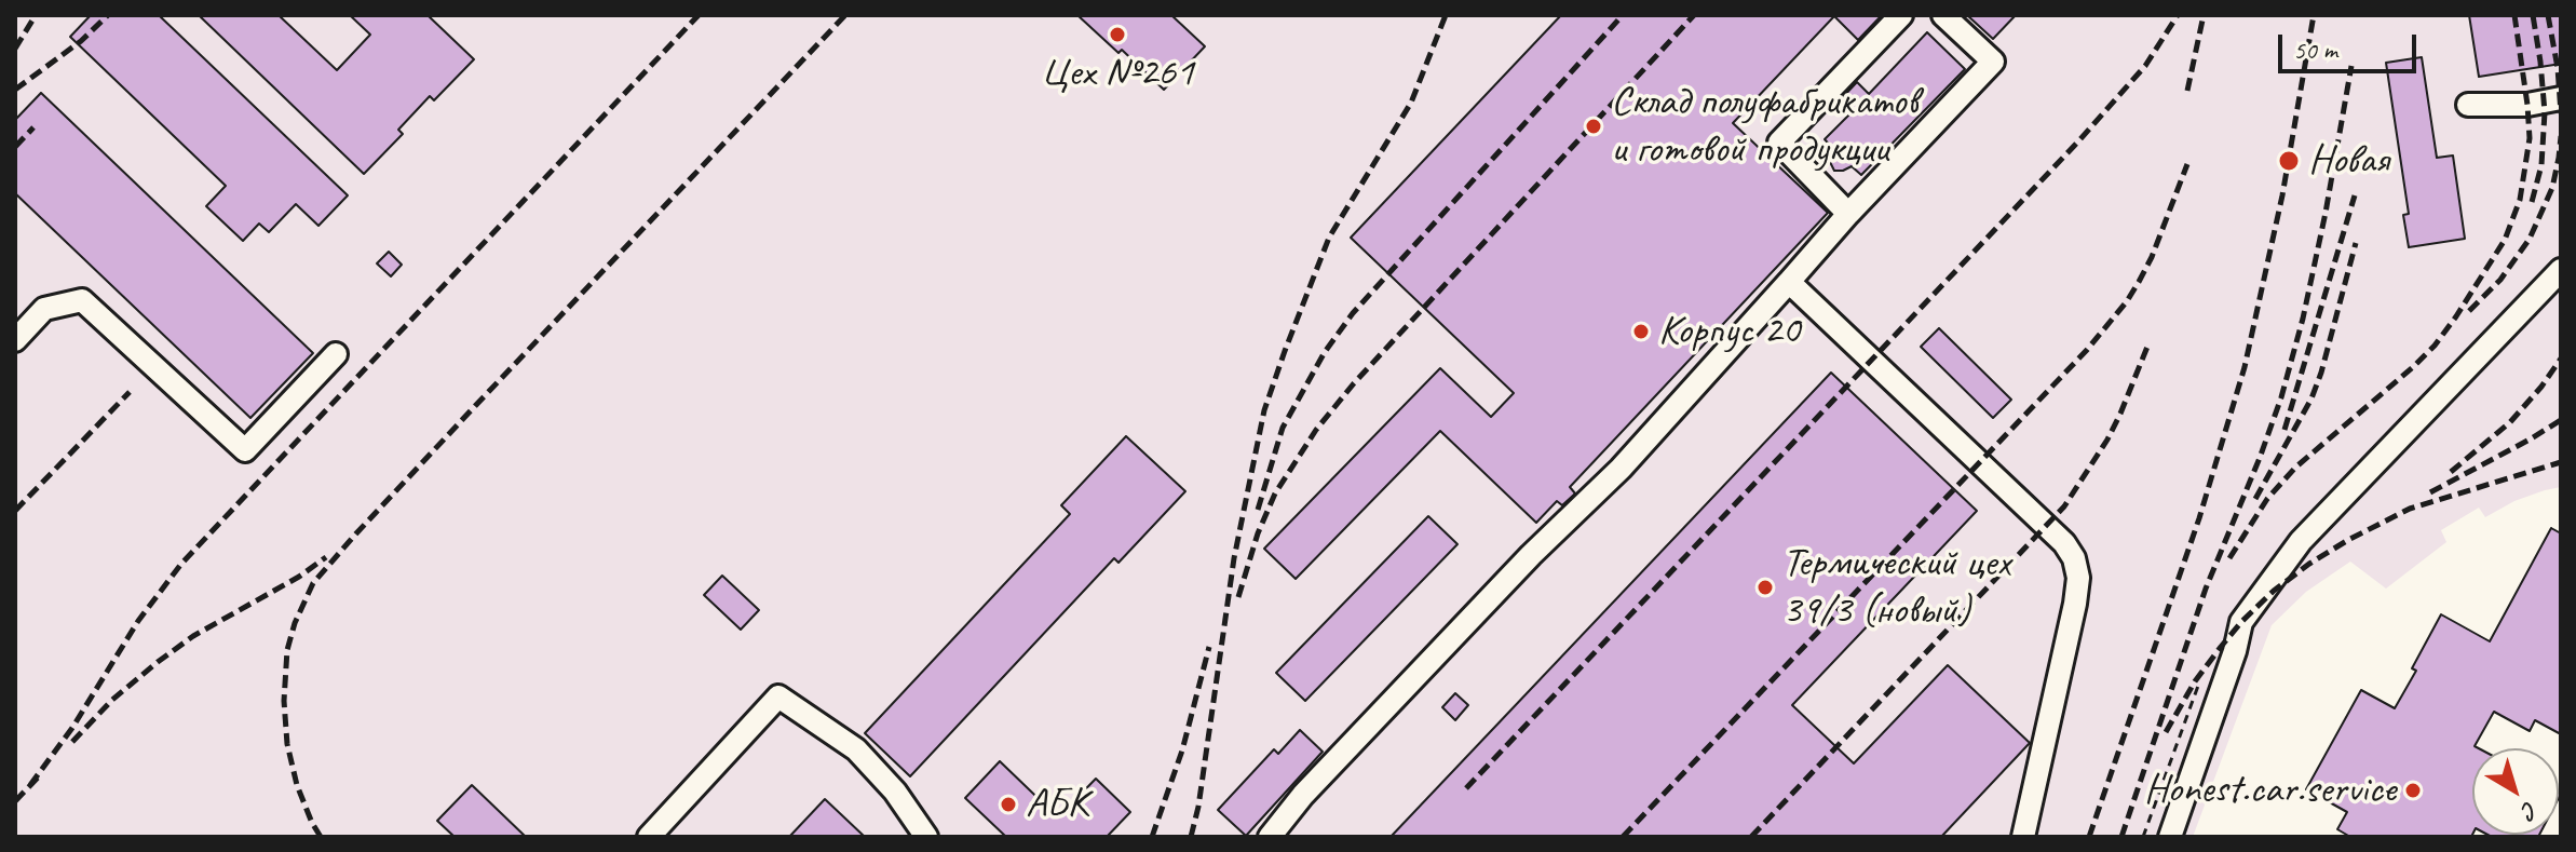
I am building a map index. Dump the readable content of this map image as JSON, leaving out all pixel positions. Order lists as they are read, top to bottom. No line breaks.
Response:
{"places":["Цех №261","Склад полуфабрикатов и готовой продукции","Новая","Корпус 20","Термический цех 39/3 (новый)","Honest.car.service","АБК"],"scale_bar":"50 m","north":"bottom right"}
